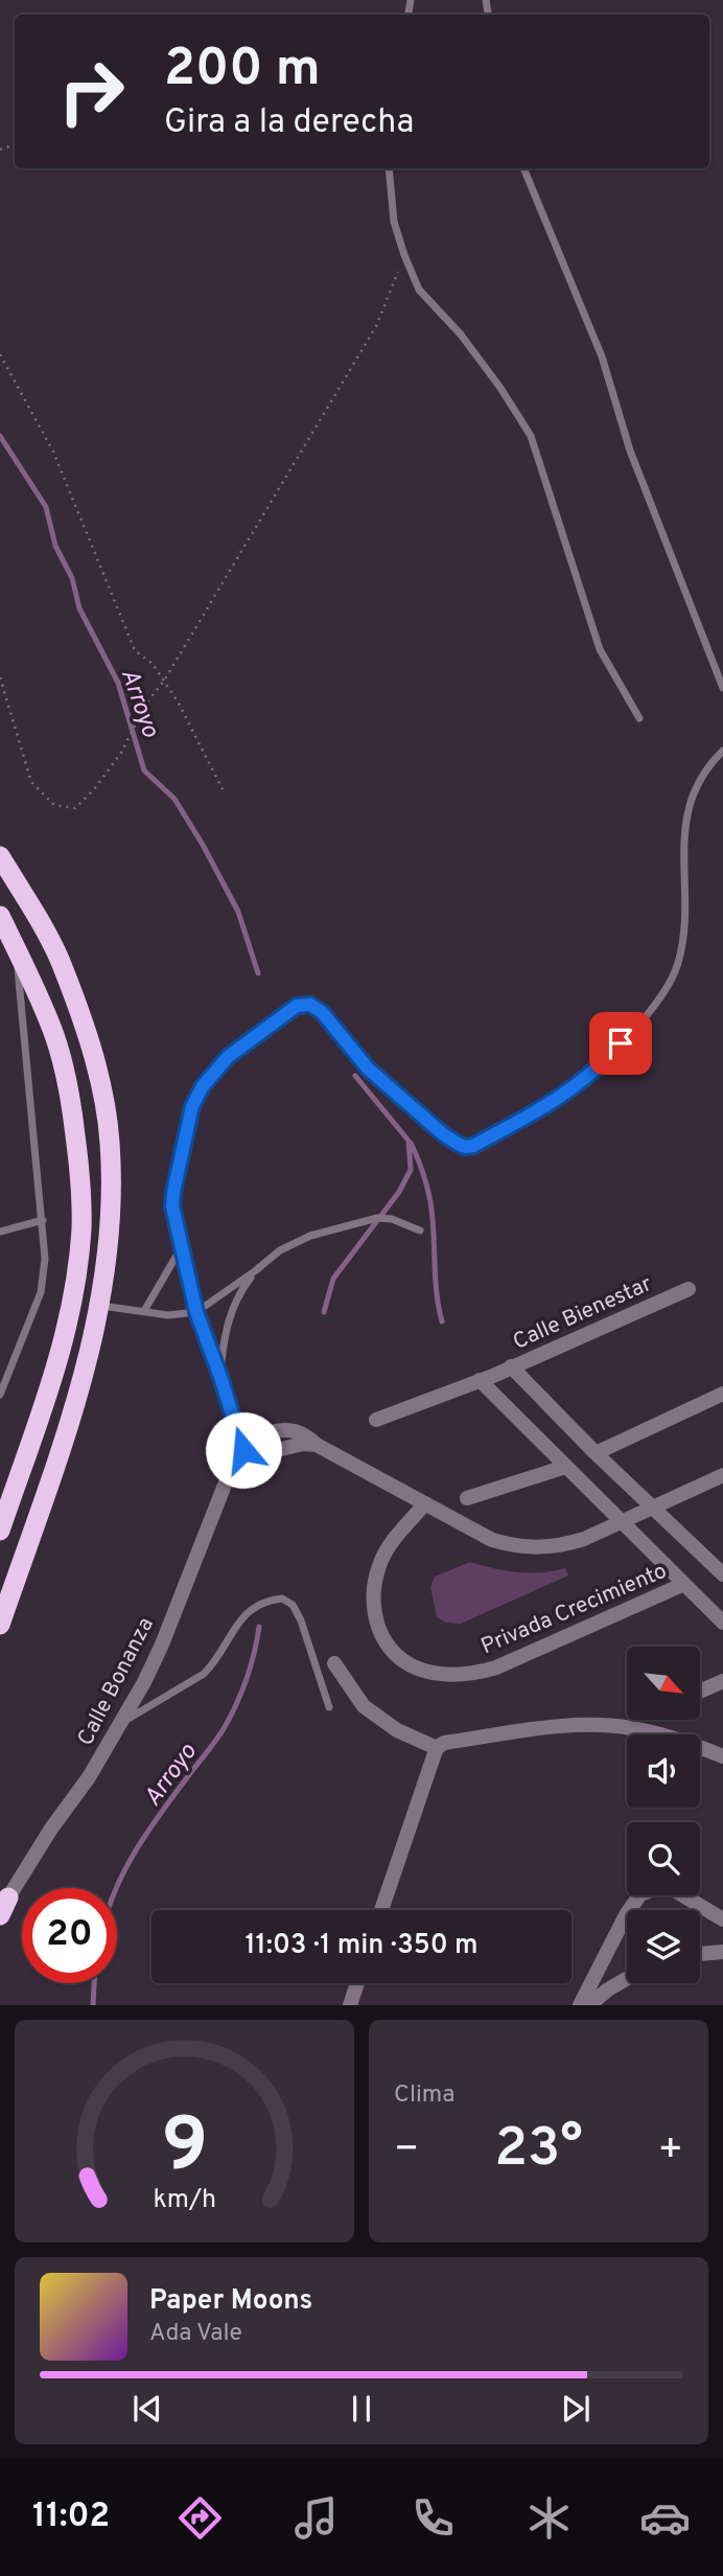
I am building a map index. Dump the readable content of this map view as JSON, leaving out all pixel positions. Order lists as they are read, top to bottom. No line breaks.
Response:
{"streets":{"street":["Calle Bienestar","Privada Crecimiento","Calle Bonanza"]},"crossings":[["Privada Crecimiento","Calle Bonanza"]],"water":["Arroyo"],"north":"bottom right","page":{"turn":["200 m","Gira a la derecha"],"limit":"20","trip":"11:03 · 1 min · 350 m","tile":"Clima","heat":["−","23°","+"],"song":["Paper Moons","Ada Vale"],"tabs":"11:02","gauge":["9","km/h"]}}
